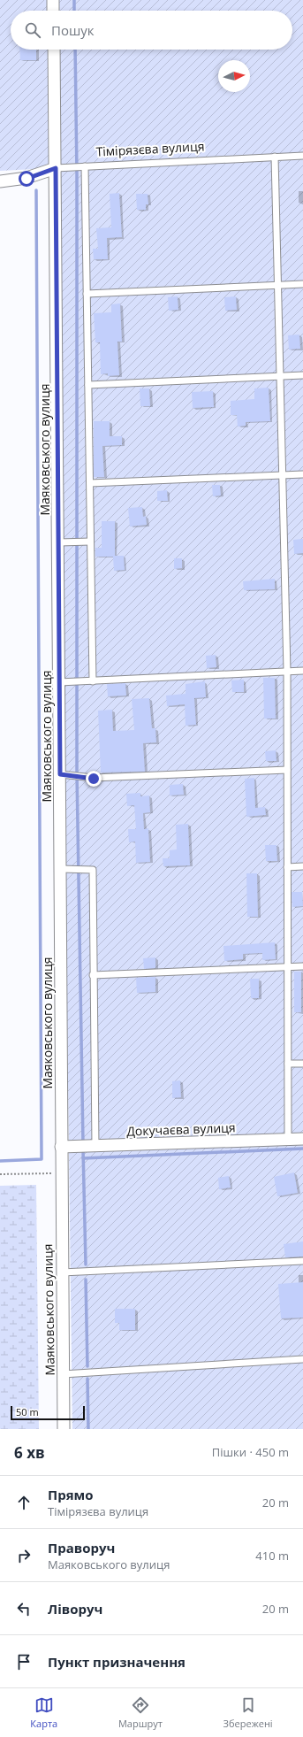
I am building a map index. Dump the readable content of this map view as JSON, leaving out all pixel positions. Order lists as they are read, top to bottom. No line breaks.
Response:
{"streets":{"street":["Тімірязєва вулиця","Маяковського вулиця","Докучаєва вулиця"]},"crossings":[["Тімірязєва вулиця","Маяковського вулиця"],["Маяковського вулиця","Докучаєва вулиця"]],"scale_bar":"50 m","north":"right","page":{"search":"Пошук","scale":"50 m","heading":["6 хв","Пішки · 450 m"],"list":[["Прямо","Тімірязєва вулиця","20 m"],["Праворуч","Маяковського вулиця","410 m"],["Ліворуч","20 m"],"Пункт призначення"],"nav":["Карта","Маршрут","Збережені"]}}
